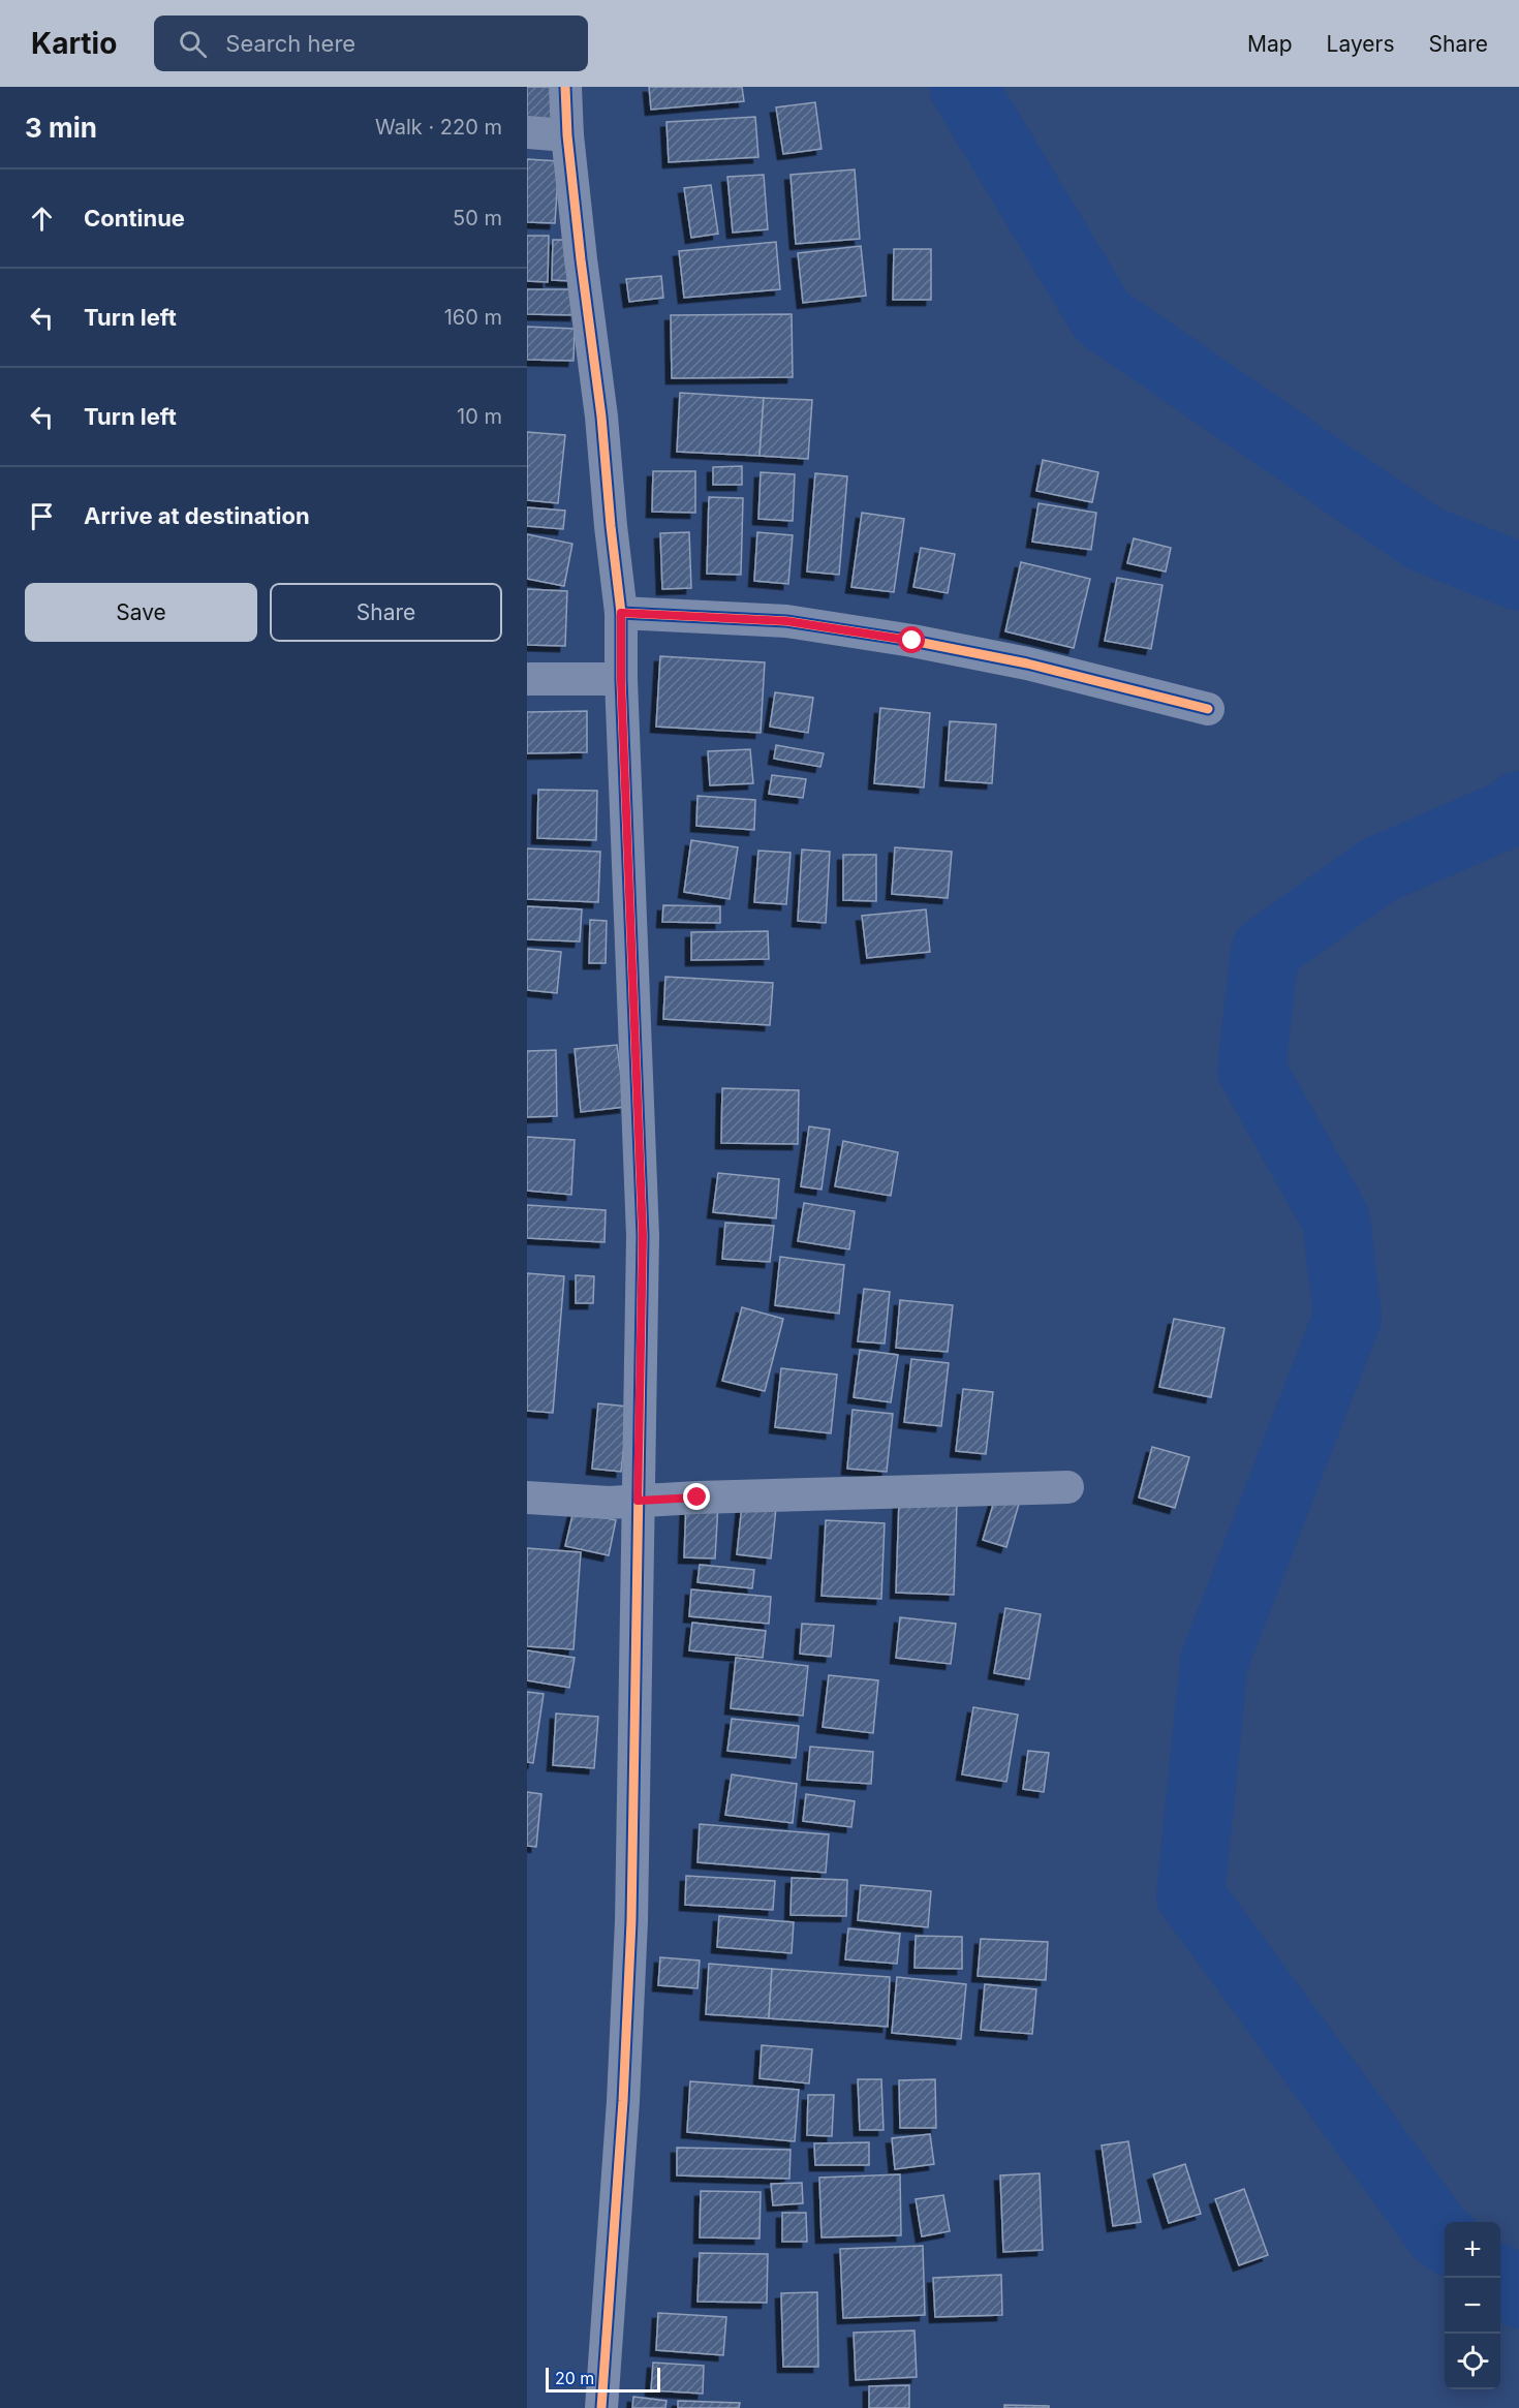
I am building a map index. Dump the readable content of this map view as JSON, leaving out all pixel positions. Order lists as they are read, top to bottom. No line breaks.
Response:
{"scale_bar":"20 m","page":{"header":"Kartio","search":"Search here","nav":["Map","Layers","Share"],"heading":["3 min","Walk · 220 m"],"list":[["Continue","50 m"],["Turn left","160 m"],["Turn left","10 m"],"Arrive at destination"],"buttons":["Save","Share"],"map_buttons":["+","−"],"scale":"20 m"}}
